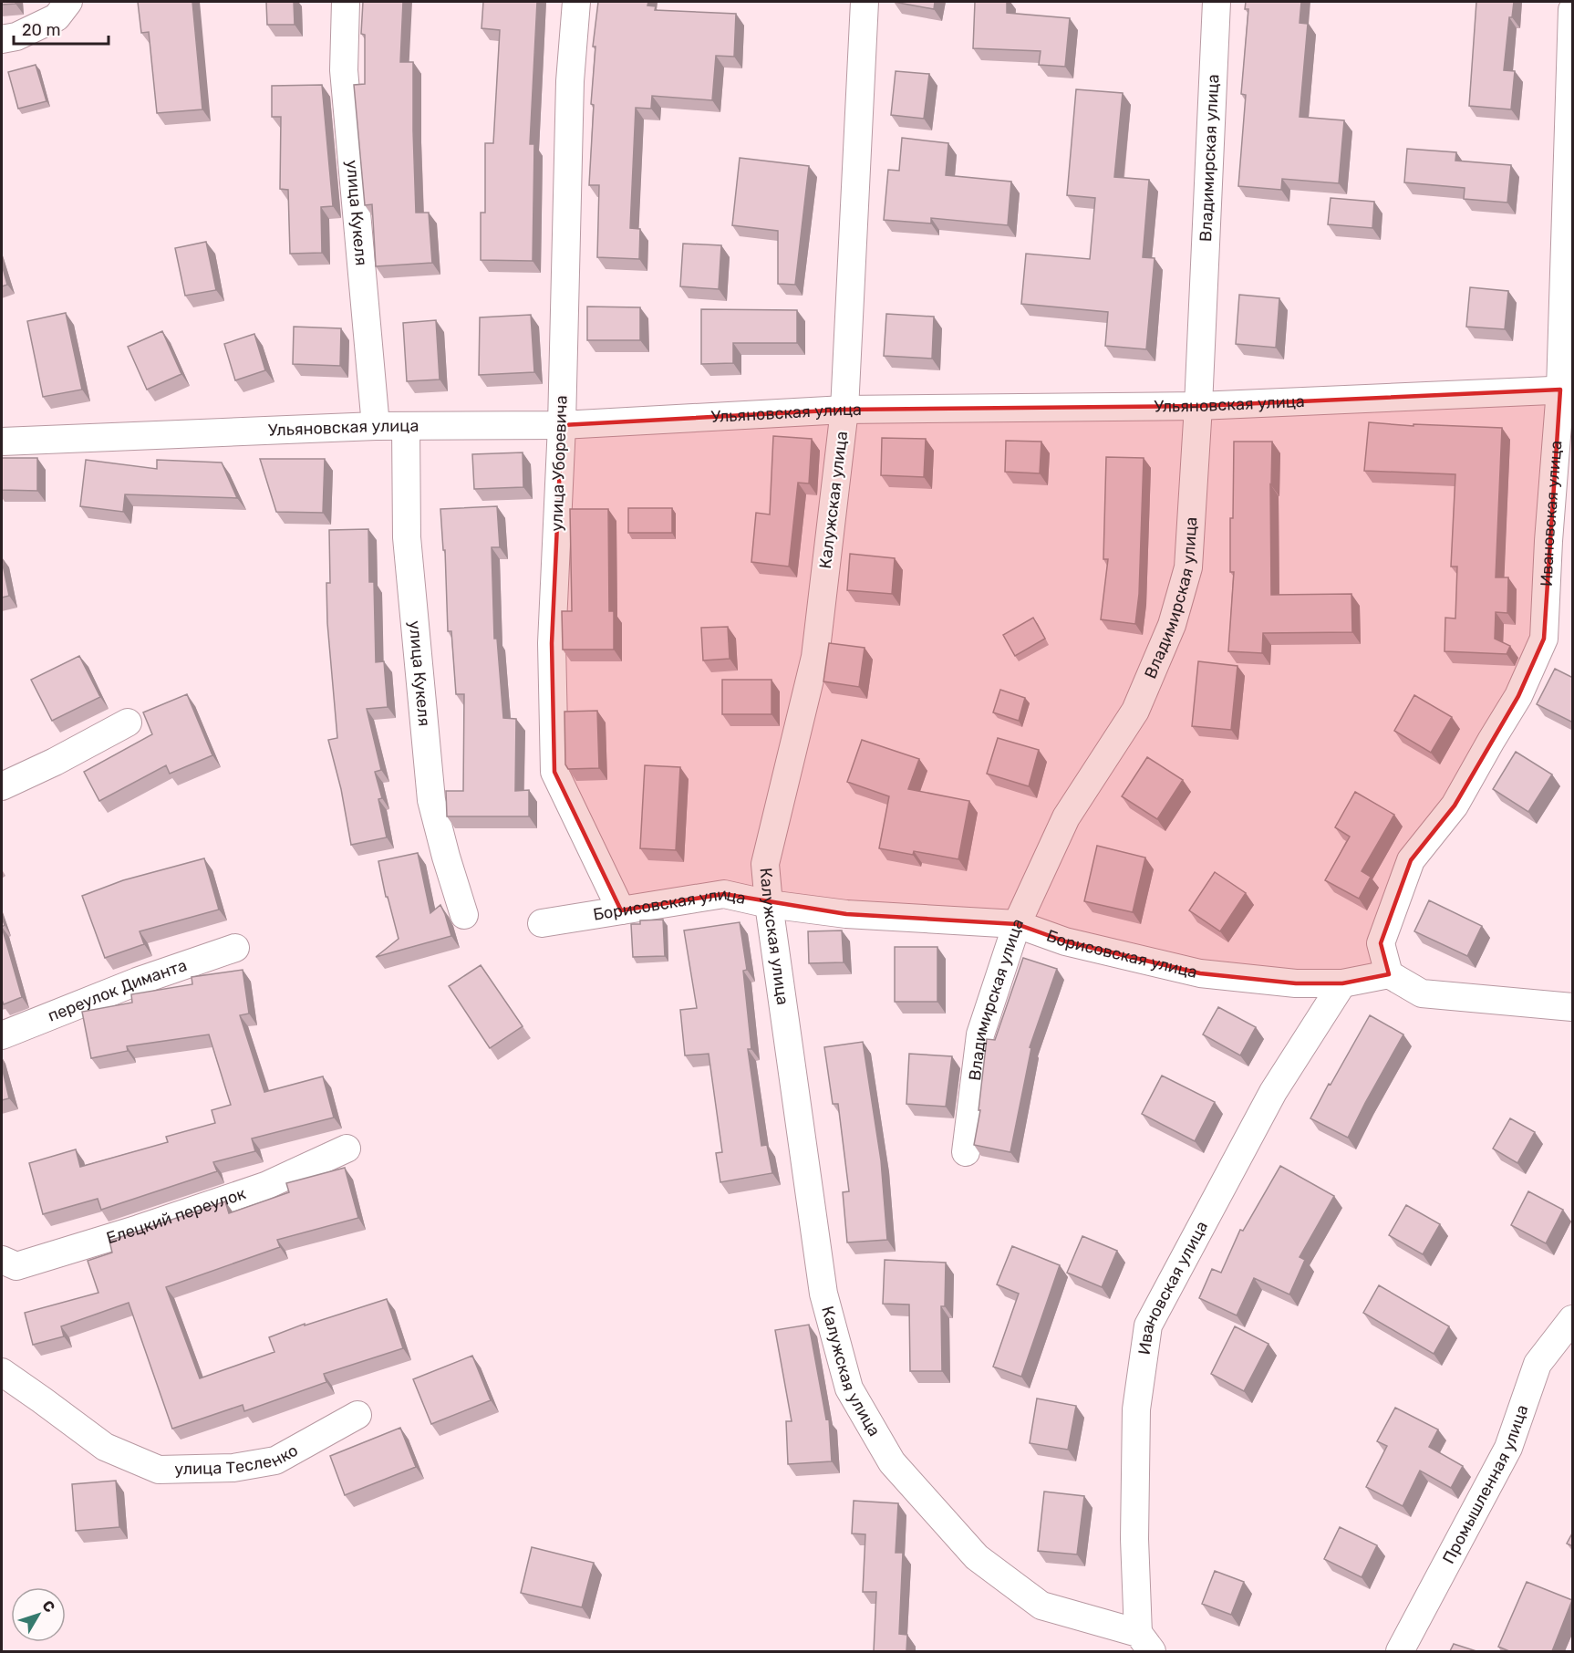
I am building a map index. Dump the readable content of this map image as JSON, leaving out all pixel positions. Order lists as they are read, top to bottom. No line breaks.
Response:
{"streets":{"street":["Владимирская улица","улица Кукеля","Ульяновская улица","улица Уборевича","Калужская улица","Ивановская улица","Борисовская улица","переулок Диманта","Елецкий переулок","улица Тесленко","Промышленная улица"]},"crossings":[["Владимирская улица","Ульяновская улица"],["Владимирская улица","Борисовская улица"],["улица Кукеля","Ульяновская улица"],["Ульяновская улица","улица Уборевича"],["Ульяновская улица","Калужская улица"],["Ульяновская улица","Ивановская улица"],["улица Уборевича","Борисовская улица"],["Калужская улица","Ивановская улица"],["Калужская улица","Борисовская улица"],["Ивановская улица","Борисовская улица"]],"scale_bar":"20 m","north":"top right"}
